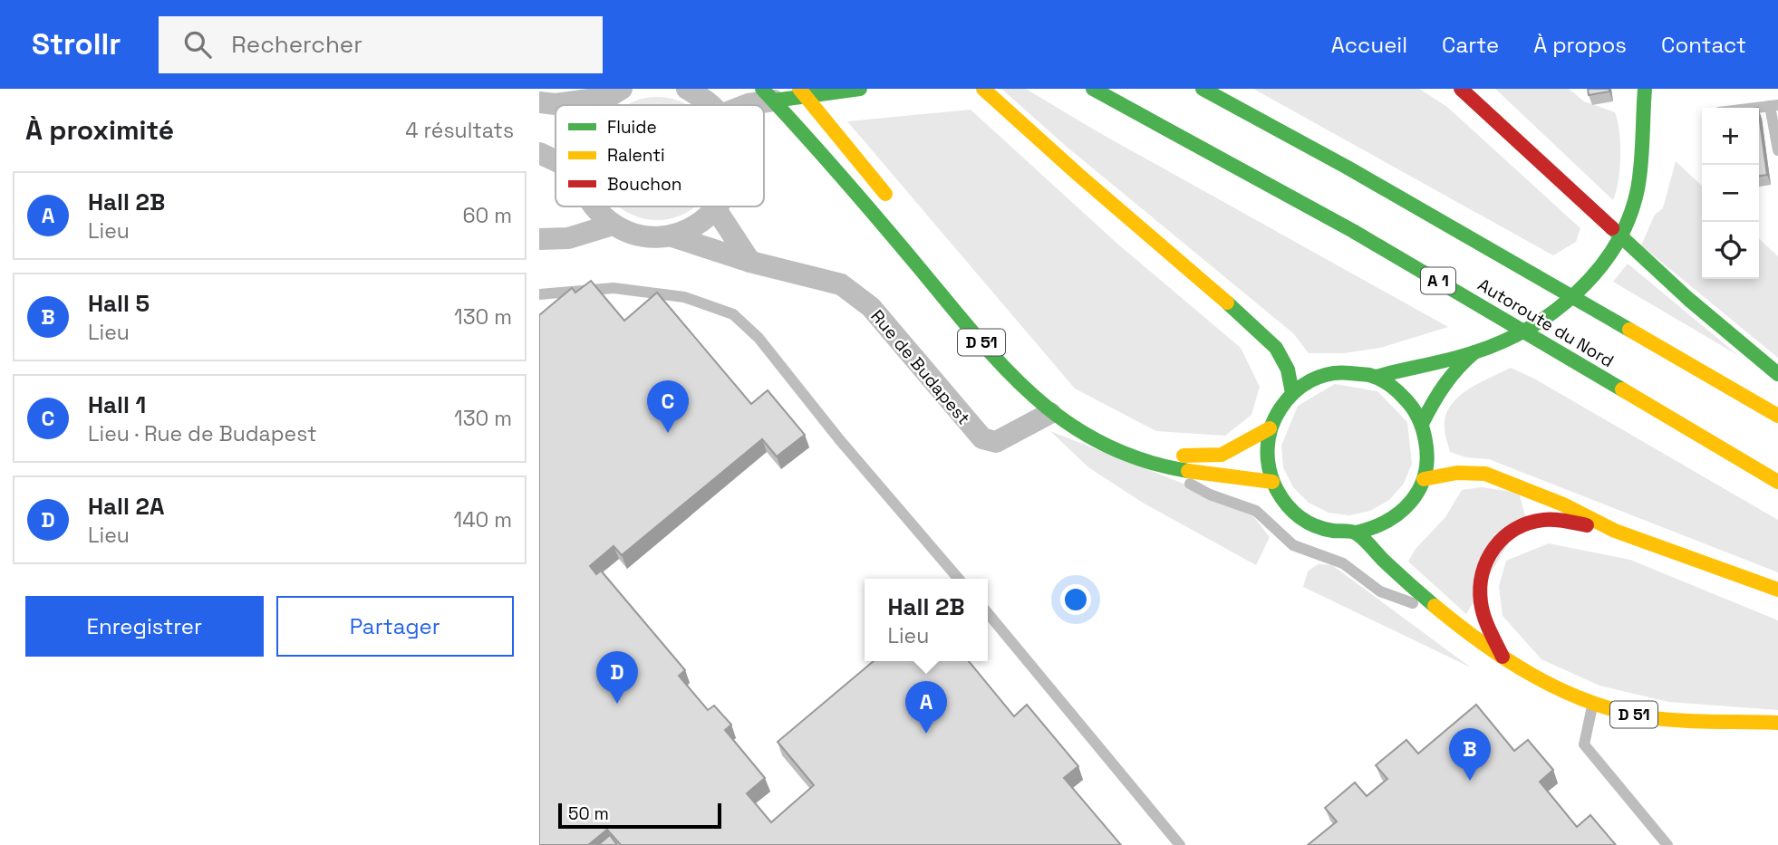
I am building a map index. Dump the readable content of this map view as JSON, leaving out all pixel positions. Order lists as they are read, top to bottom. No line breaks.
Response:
{"streets":{"main road":["A 1","Autoroute du Nord","D 51"],"street":["Rue de Budapest"]},"crossings":[["D 51","Rue de Budapest"]],"legend":["Fluide","Ralenti","Bouchon"],"scale_bar":"50 m","page":{"header":"Strollr","search":"Rechercher","nav":["Accueil","Carte","À propos","Contact"],"heading":["À proximité","4 résultats"],"map_buttons":["+","−"],"list":[{"mark":"A","name":"Hall 2B","note":"Lieu","value":"60 m"},{"mark":"B","name":"Hall 5","note":"Lieu","value":"130 m"},{"mark":"C","name":"Hall 1","note":"Lieu · Rue de Budapest","value":"130 m"},{"mark":"D","name":"Hall 2A","note":"Lieu","value":"140 m"}],"pins":["C","D","A","B"],"buttons":["Enregistrer","Partager"],"popup":["Hall 2B","Lieu"],"scale":"50 m"}}
